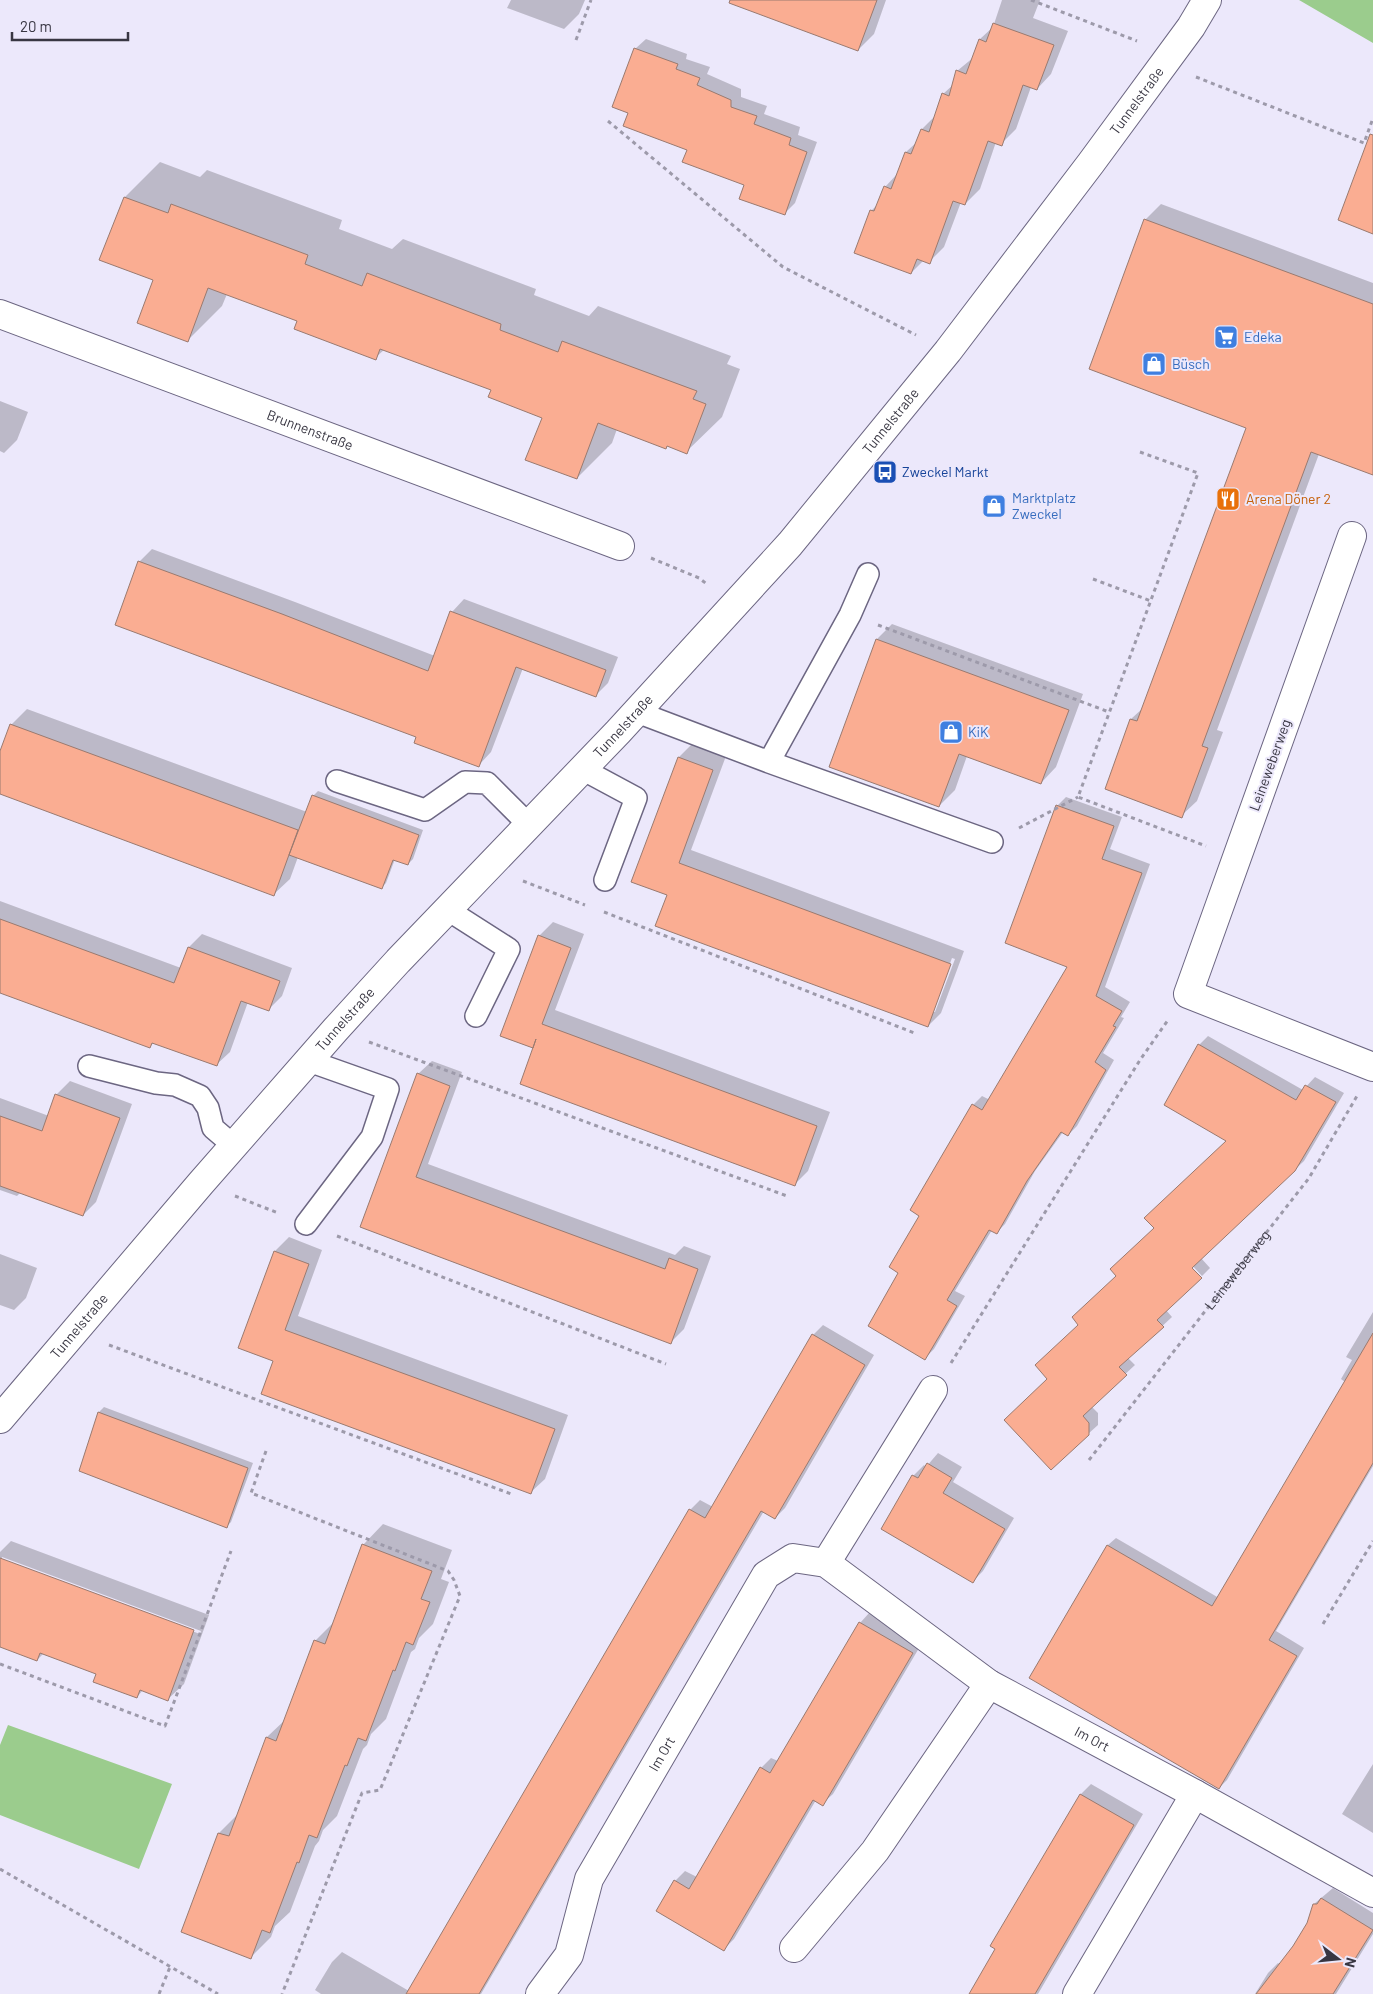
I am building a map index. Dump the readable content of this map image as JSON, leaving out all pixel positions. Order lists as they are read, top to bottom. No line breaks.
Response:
{"streets":{"street":["Tunnelstraße","Brunnenstraße","Leineweberweg","Im Ort"]},"places":{"supermarket":["Edeka"],"shop":["Büsch","Marktplatz Zweckel","KiK"],"bus stop":["Zweckel Markt"],"restaurant":["Arena Döner 2"]},"scale_bar":"20 m","north":"right"}
